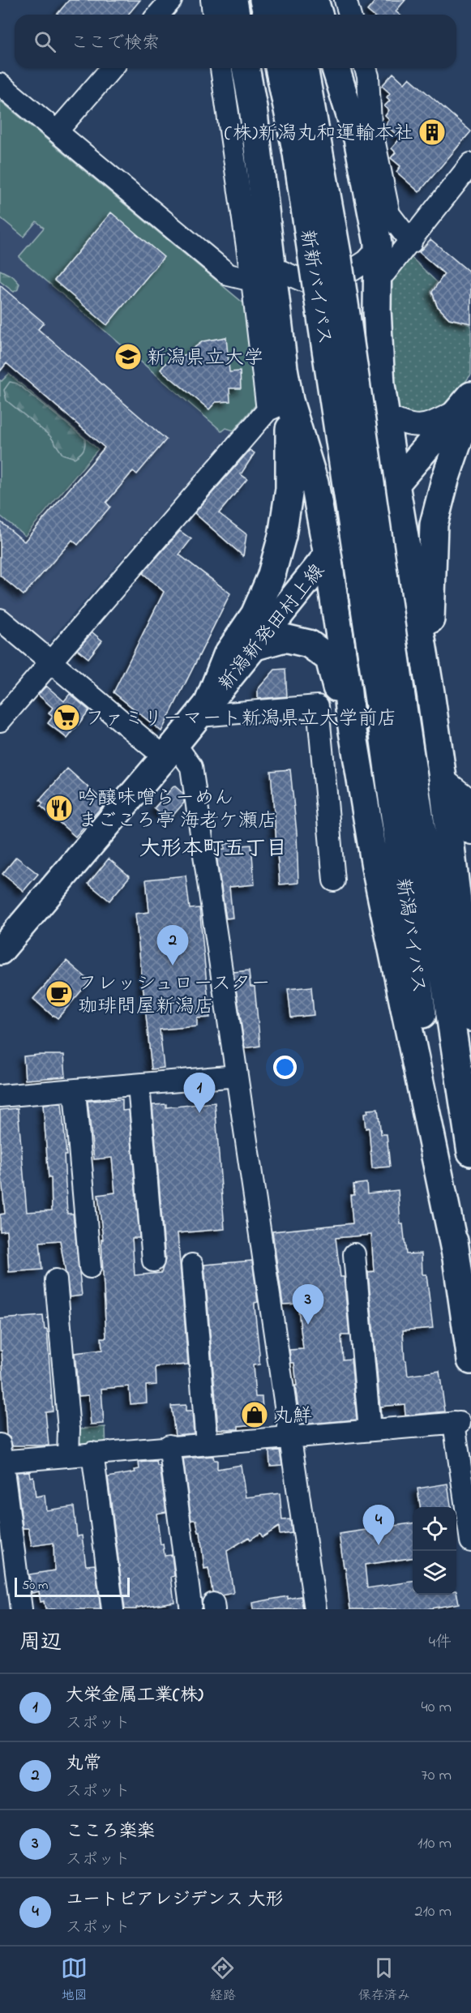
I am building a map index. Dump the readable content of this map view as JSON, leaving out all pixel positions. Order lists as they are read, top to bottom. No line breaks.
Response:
{"streets":{"main road":["新新バイパス","新潟新発田村上線","新潟バイパス"]},"crossings":[["新新バイパス","新潟バイパス"]],"districts":["大形本町五丁目"],"places":{"building":["(株)新潟丸和運輸本社"],"school or university":["新潟県立大学"],"supermarket":["ファミリーマート新潟県立大学前店"],"restaurant":["吟醸味噌らーめん まごころ亭 海老ケ瀬店"],"cafe":["フレッシュロースター 珈琲問屋新潟店"],"shop":["丸鮮"]},"scale_bar":"50 m","page":{"search":"ここで検索","pins":["2","1","3","4"],"scale":"50 m","heading":["周辺","4件"],"list":[{"mark":"1","name":"大栄金属工業(株)","note":"スポット","value":"40 m"},{"mark":"2","name":"丸常","note":"スポット","value":"70 m"},{"mark":"3","name":"こころ楽楽","note":"スポット","value":"110 m"},{"mark":"4","name":"ユートピアレジデンス 大形","note":"スポット","value":"210 m"}],"nav":["地図","経路","保存済み"]}}
